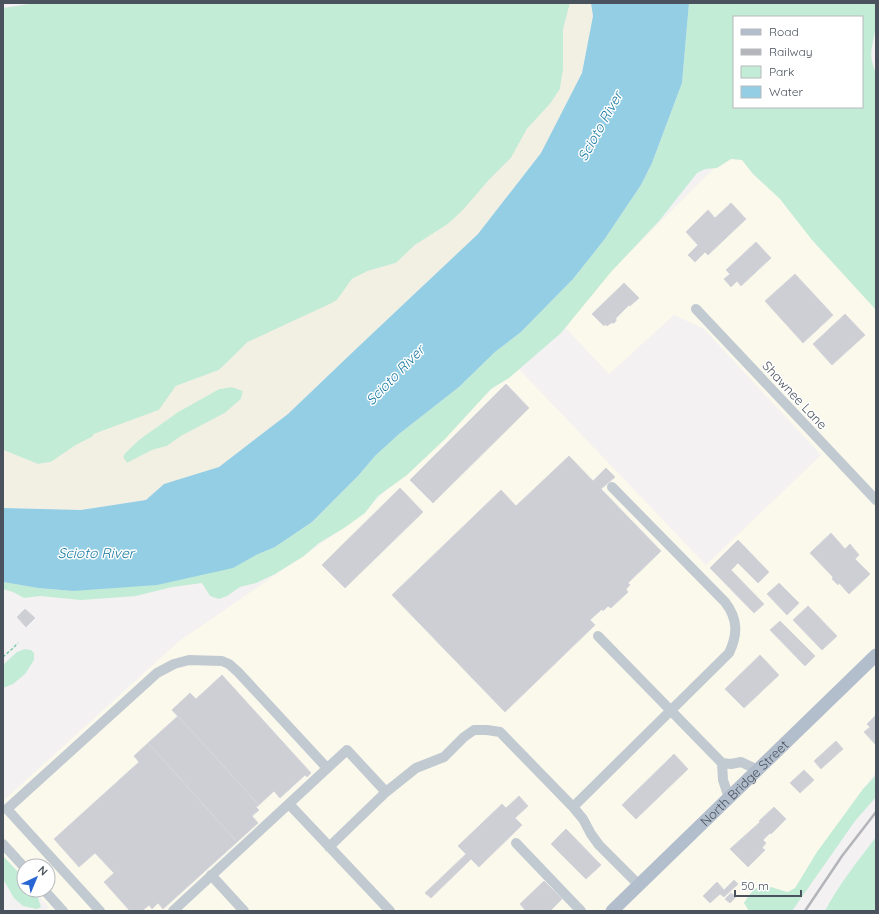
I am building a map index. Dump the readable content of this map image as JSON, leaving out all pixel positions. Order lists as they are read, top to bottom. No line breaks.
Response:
{"streets":{"main road":["North Bridge Street"],"street":["Shawnee Lane"]},"water":["Scioto River"],"legend":["Road","Railway","Park","Water"],"scale_bar":"50 m","north":"top right"}
